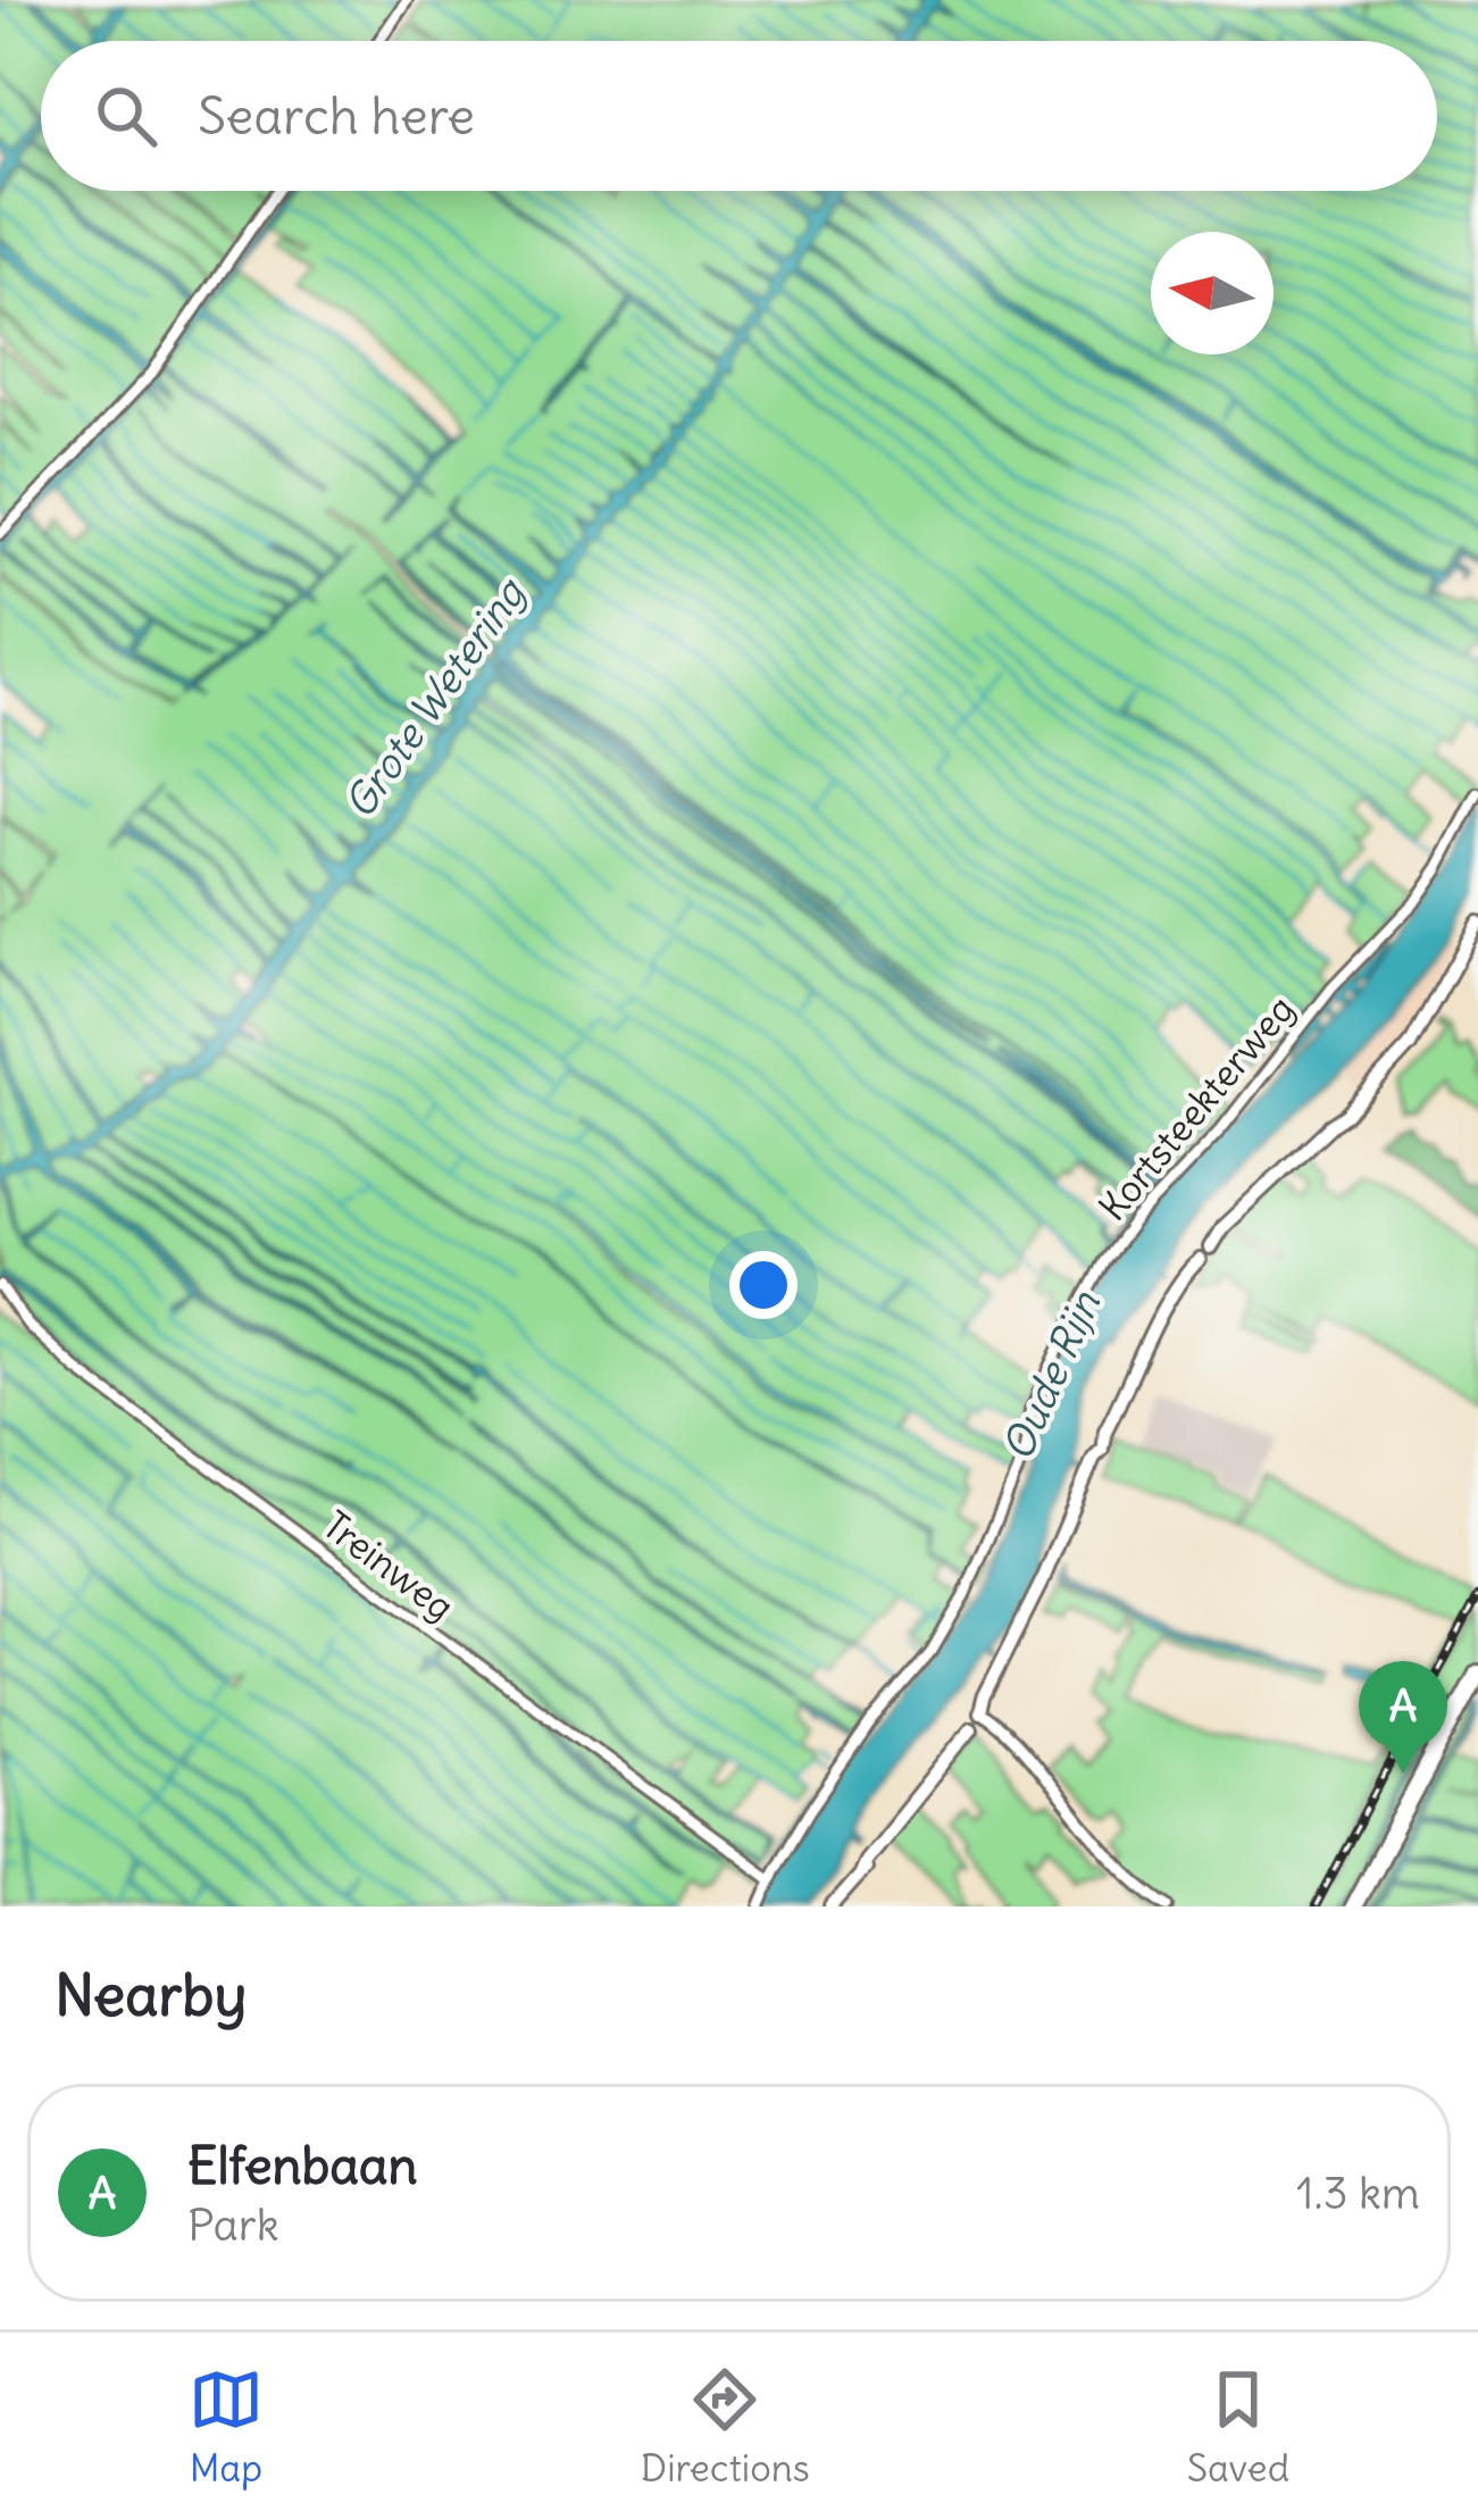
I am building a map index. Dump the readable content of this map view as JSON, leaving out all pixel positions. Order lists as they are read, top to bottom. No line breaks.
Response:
{"streets":{"street":["Kortsteekterweg","Treinweg"]},"crossings":[["Kortsteekterweg","Treinweg"]],"water":["Grote Wetering","Oude Rijn"],"north":"left","page":{"search":"Search here","pins":"A","heading":"Nearby","list":[{"mark":"A","name":"Elfenbaan","note":"Park","value":"1.3 km"}],"nav":["Map","Directions","Saved"]}}
